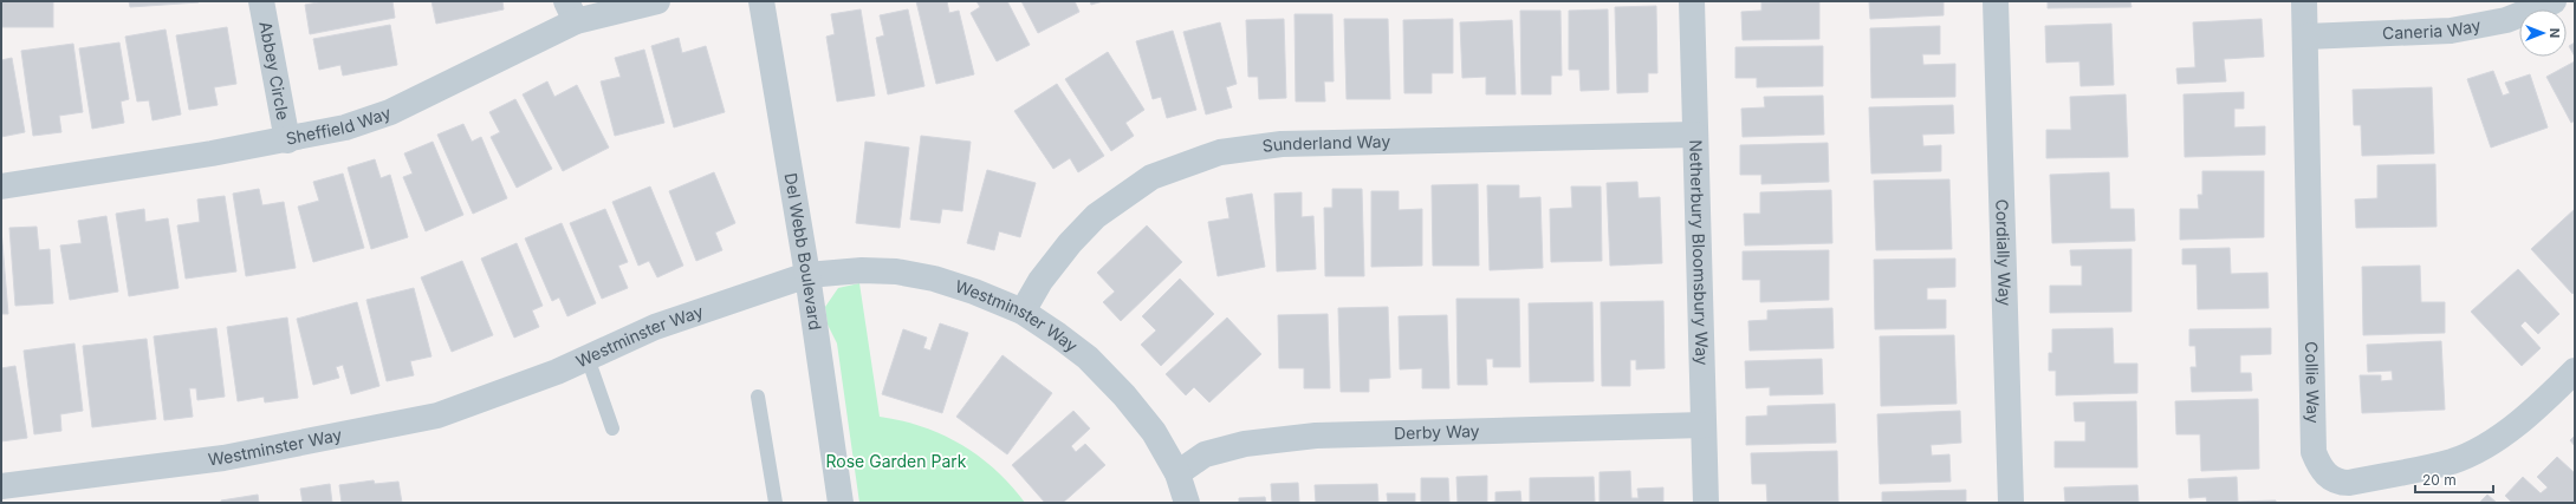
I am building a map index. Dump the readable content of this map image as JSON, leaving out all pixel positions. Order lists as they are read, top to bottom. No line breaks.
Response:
{"streets":{"street":["Caneria Way","Abbey Circle","Sheffield Way","Sunderland Way","Del Webb Boulevard","Netherbury Bloomsbury Way","Cordially Way","Westminster Way","Collie Way","Derby Way"]},"crossings":[["Caneria Way","Collie Way"],["Abbey Circle","Sheffield Way"],["Sunderland Way","Netherbury Bloomsbury Way"],["Sunderland Way","Westminster Way"],["Del Webb Boulevard","Westminster Way"],["Netherbury Bloomsbury Way","Derby Way"],["Westminster Way","Derby Way"]],"parks":["Rose Garden Park"],"scale_bar":"20 m","north":"right"}
